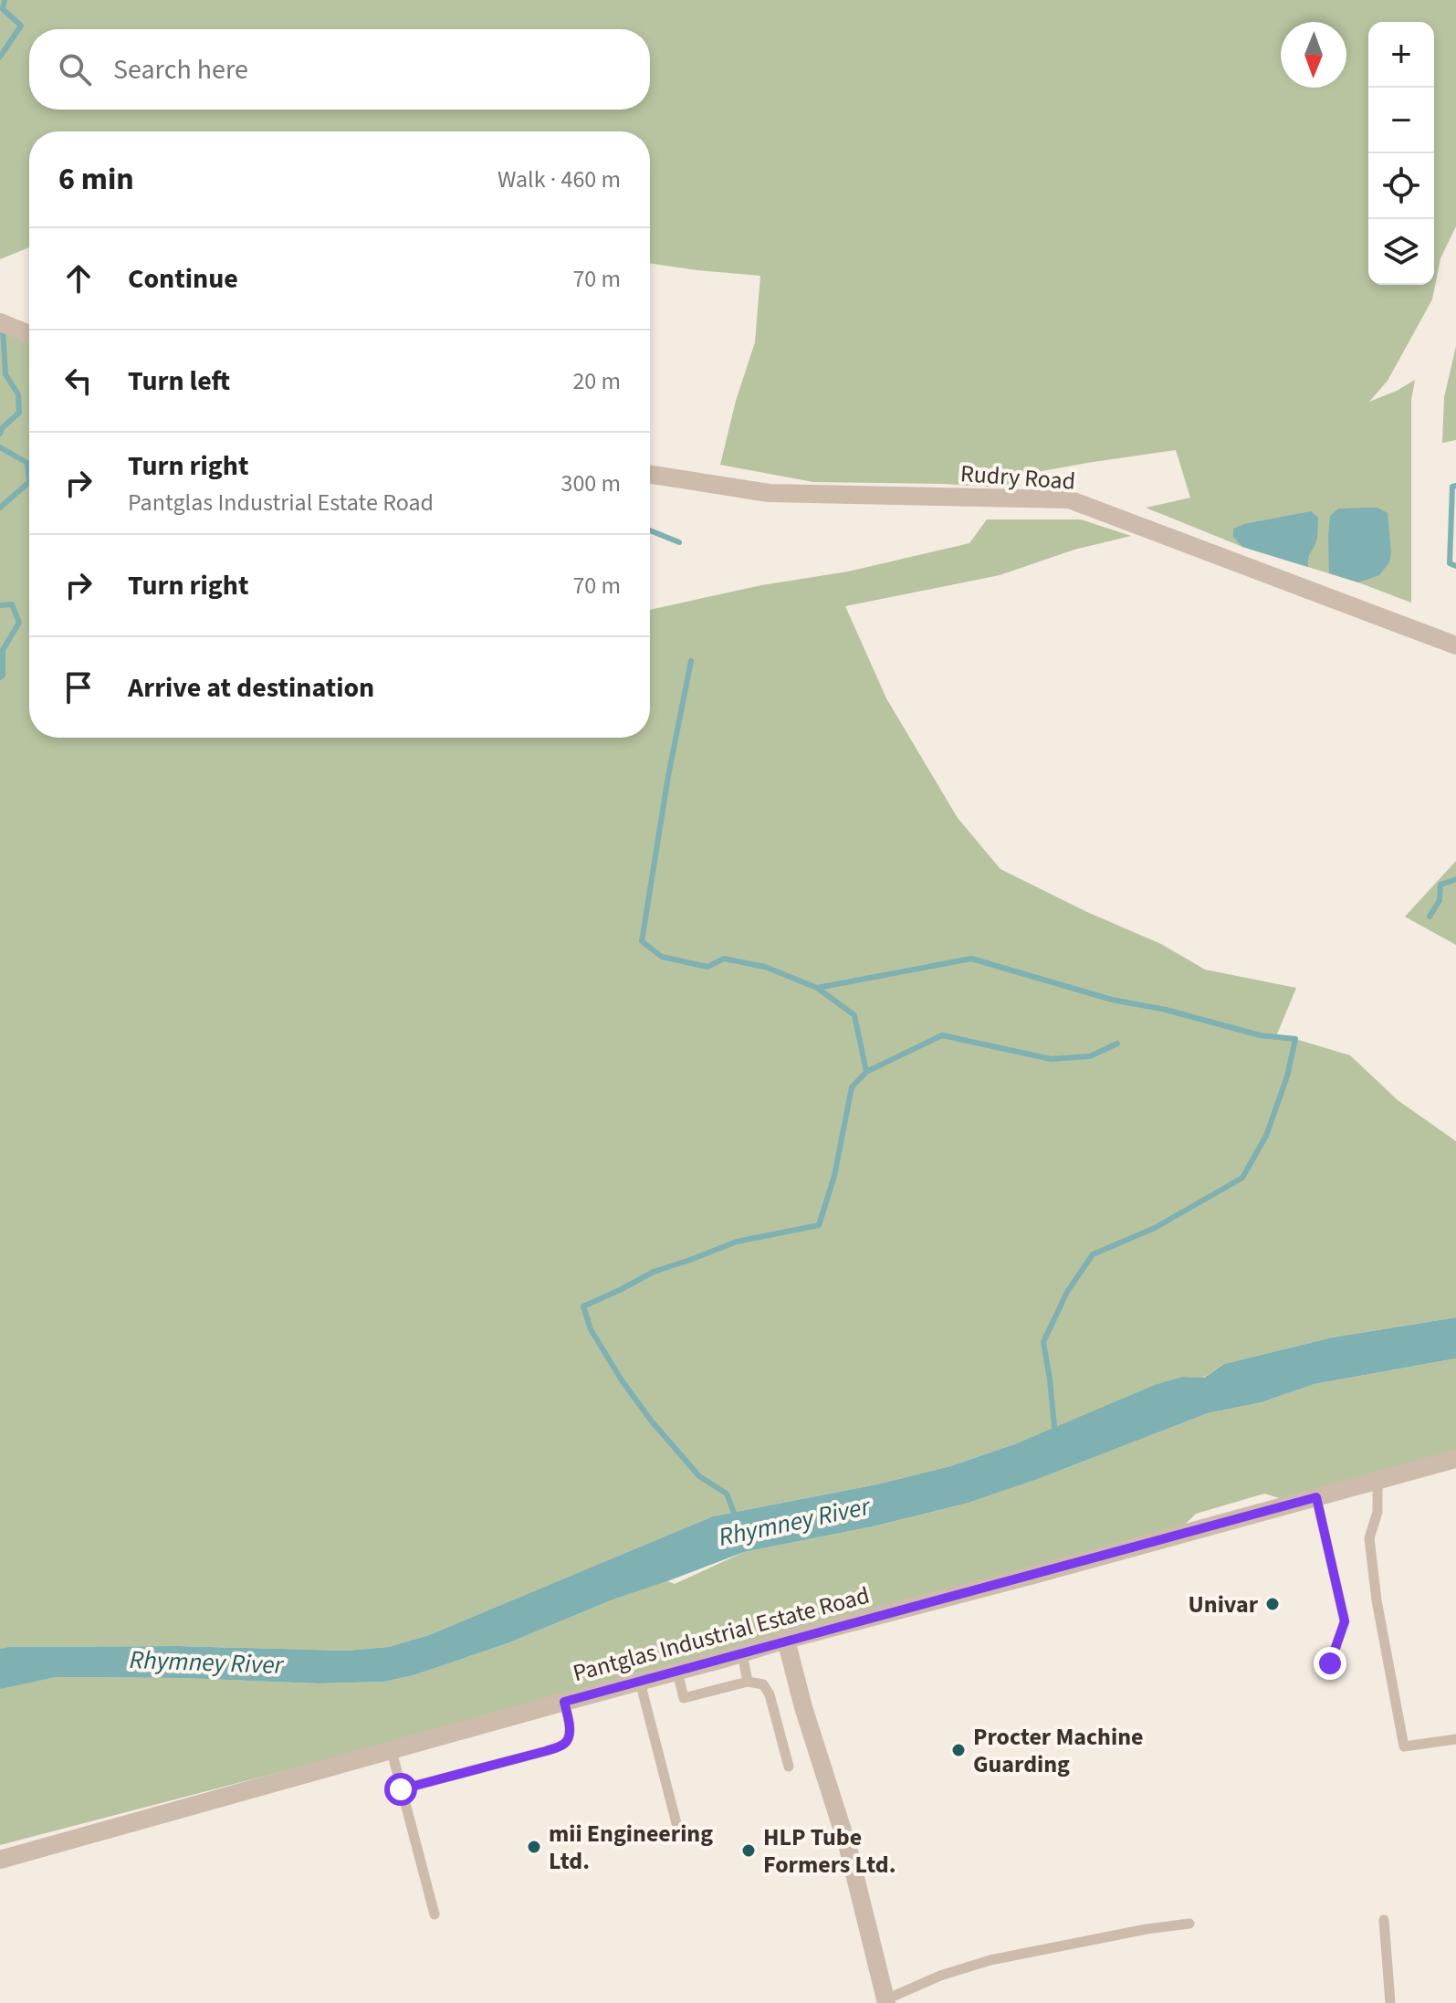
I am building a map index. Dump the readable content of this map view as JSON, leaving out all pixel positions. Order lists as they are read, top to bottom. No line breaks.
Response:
{"streets":{"street":["Rudry Road","Pantglas Industrial Estate Road"]},"water":["Rhymney River"],"places":["Univar","Procter Machine Guarding","mii Engineering Ltd.","HLP Tube Formers Ltd."],"north":"bottom","page":{"map_buttons":["+","−"],"search":"Search here","heading":["6 min","Walk · 460 m"],"list":[["Continue","70 m"],["Turn left","20 m"],["Turn right","Pantglas Industrial Estate Road","300 m"],["Turn right","70 m"],"Arrive at destination"]}}
